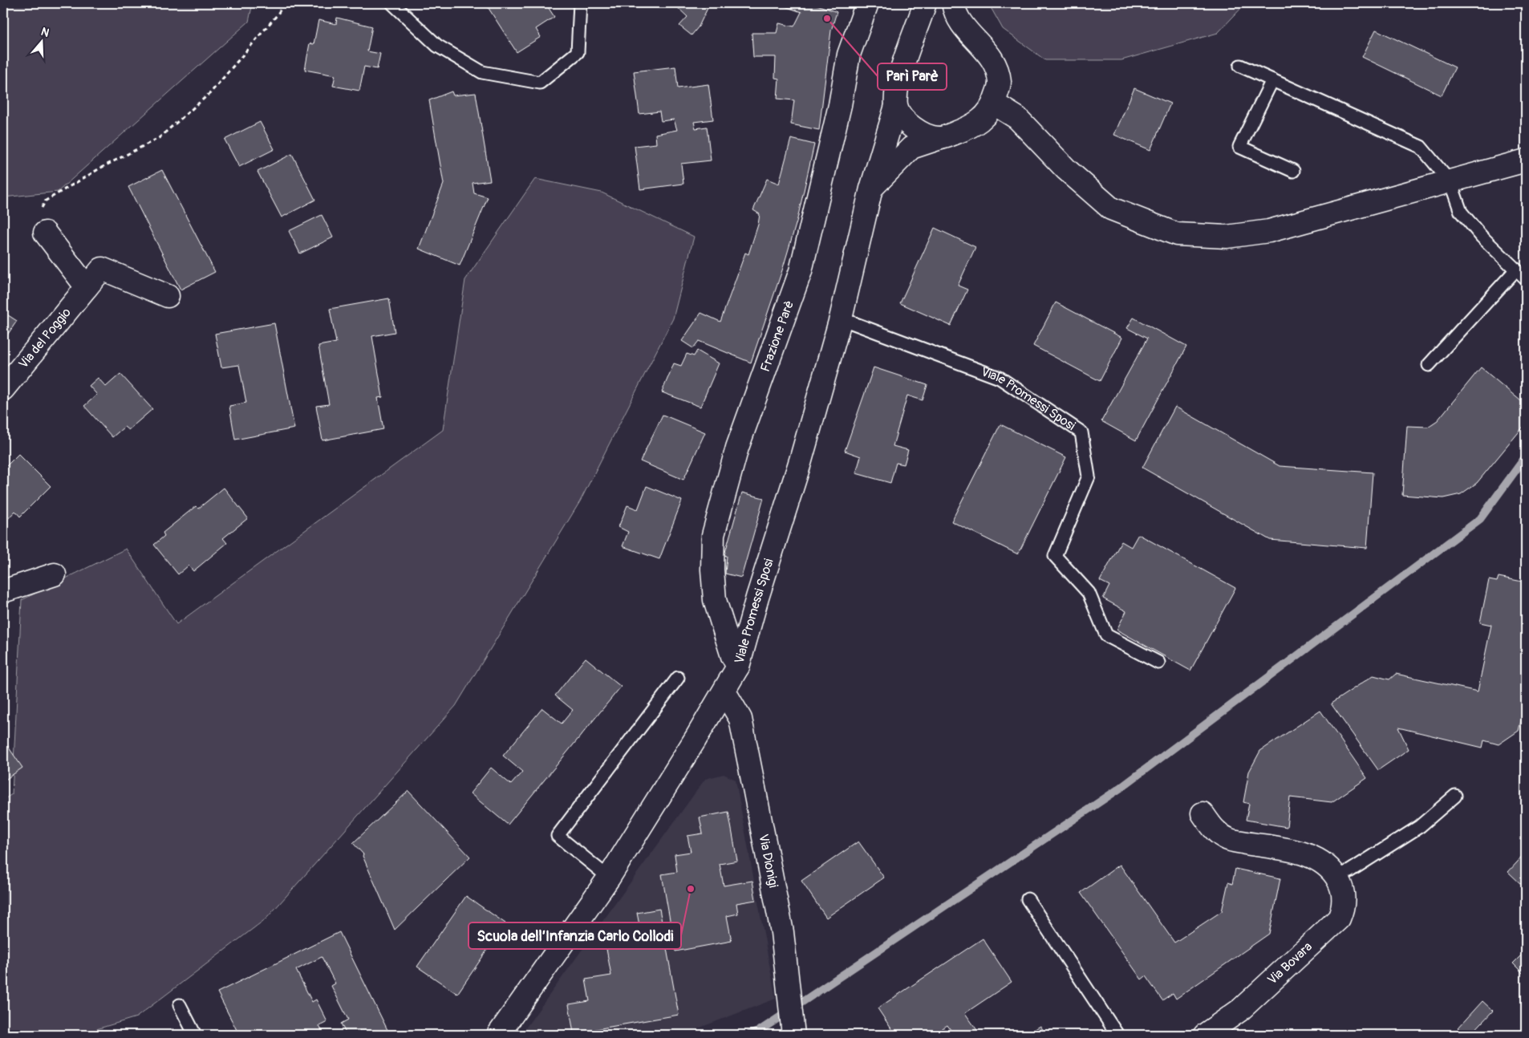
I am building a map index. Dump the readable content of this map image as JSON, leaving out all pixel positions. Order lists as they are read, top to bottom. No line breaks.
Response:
{"streets":{"main road":["Frazione Parè","Via del Poggio","Viale Promessi Sposi","Via Dionigi","Via Bovara"]},"crossings":[["Frazione Parè","Viale Promessi Sposi"],["Viale Promessi Sposi","Via Dionigi"]],"places":["Parì Parè","Scuola dell’Infanzia Carlo Collodi"],"north":"top"}
